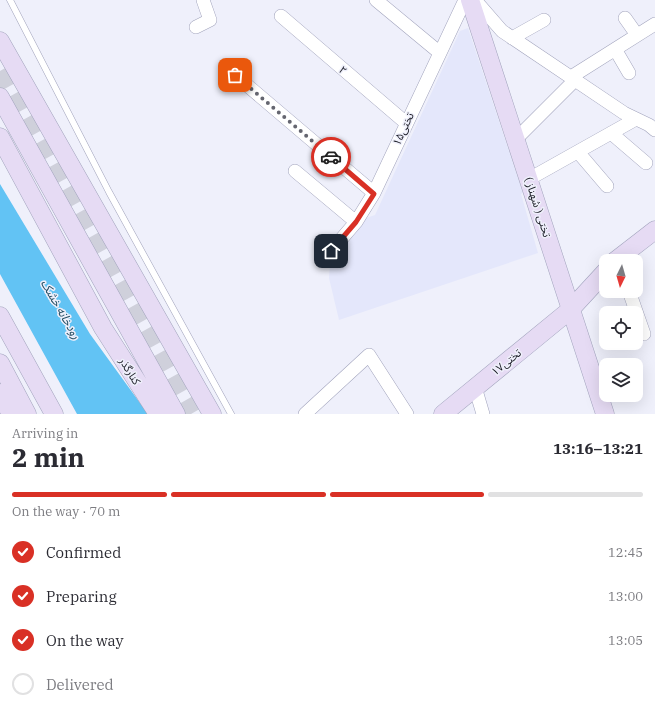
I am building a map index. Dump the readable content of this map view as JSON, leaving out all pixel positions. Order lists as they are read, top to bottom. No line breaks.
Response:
{"streets":{"main road":["تختی ( شهناز )","تختی۱۷","کنارگذر"],"street":["۲","تختی۱۵"]},"crossings":[["۲","تختی۱۵"],["تختی ( شهناز )","تختی۱۷"]],"water":["رودخانه خشک"],"north":"bottom","page":{"heading":["2 min","Arriving in","13:16–13:21"],"bar":"On the way · 70 m","list":[["Confirmed","12:45"],["Preparing","13:00"],["On the way","13:05"],"Delivered"]}}
